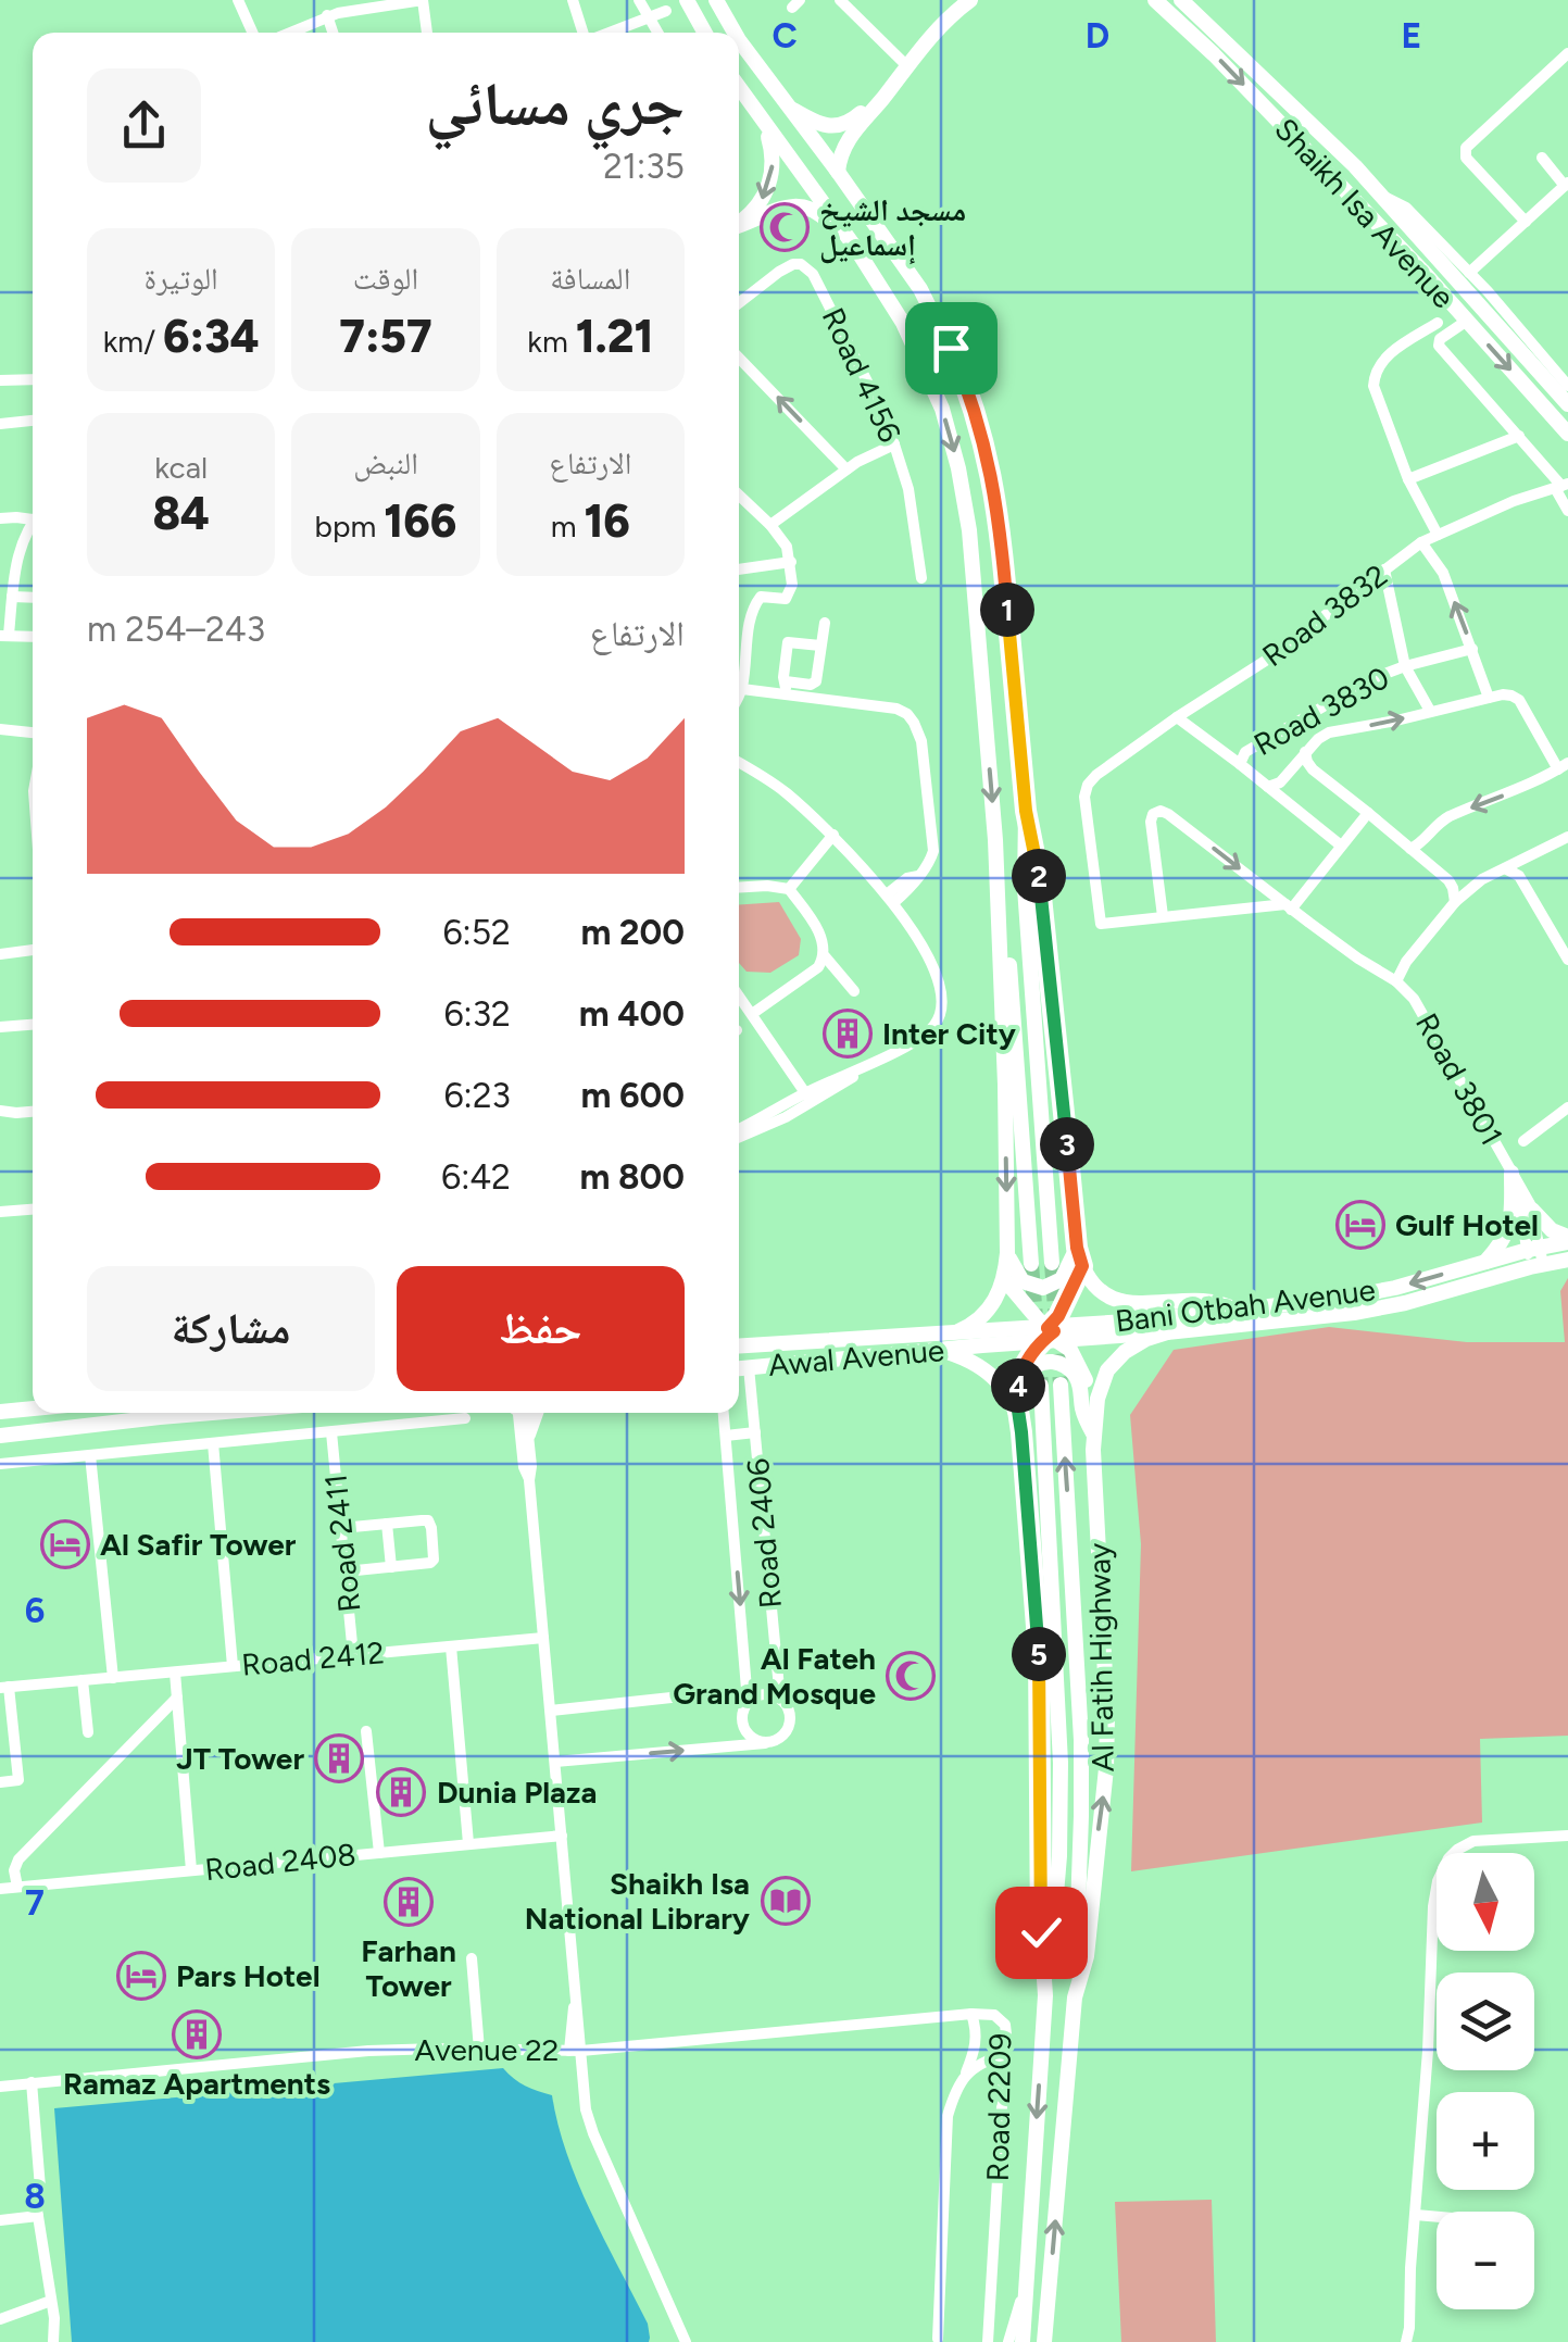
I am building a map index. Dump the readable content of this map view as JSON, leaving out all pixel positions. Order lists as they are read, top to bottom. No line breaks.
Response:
{"streets":{"main road":["Shaikh Isa Avenue","Bani Otbah Avenue","Awal Avenue","Al Fatih Highway"],"street":["Road 4156","Road 3832","Road 3830","Road 3801","Road 2406","Road 2411","Road 2412","Road 2408","Avenue 22","Road 2209"]},"crossings":[["Road 3832","Road 3801"],["Road 3801","Bani Otbah Avenue"],["Bani Otbah Avenue","Awal Avenue"],["Bani Otbah Avenue","Al Fatih Highway"],["Awal Avenue","Road 2406"],["Awal Avenue","Al Fatih Highway"],["Road 2411","Road 2412"],["Avenue 22","Road 2209"]],"places":{"mosque":["مسجد الشيخ إسماعيل","Al Fateh Grand Mosque"],"building":["Inter City","JT Tower","Dunia Plaza","Farhan Tower","Ramaz Apartments"],"hotel":["Gulf Hotel","Al Safir Tower","Pars Hotel"],"library":["Shaikh Isa National Library"]},"north":"bottom","page":{"heading":["جري مسائي","21:35"],"stats":[["المسافة","1.21 km"],["الوقت","7:57"],["الوتيرة","6:34 /km"],["الارتفاع","16 m"],["النبض","166 bpm"],["kcal","84"]],"pins":["1","2","3","4","5"],"chart":["الارتفاع","243–254 m"],"list":[{"name":"200 m","note":"6:52"},{"name":"400 m","note":"6:32"},{"name":"600 m","note":"6:23"},{"name":"800 m","note":"6:42"}],"buttons":["حفظ","مشاركة"],"map_buttons":["+","−"]},"grid":{"columns":["C","D","E"],"rows":["6","7","8"]}}
